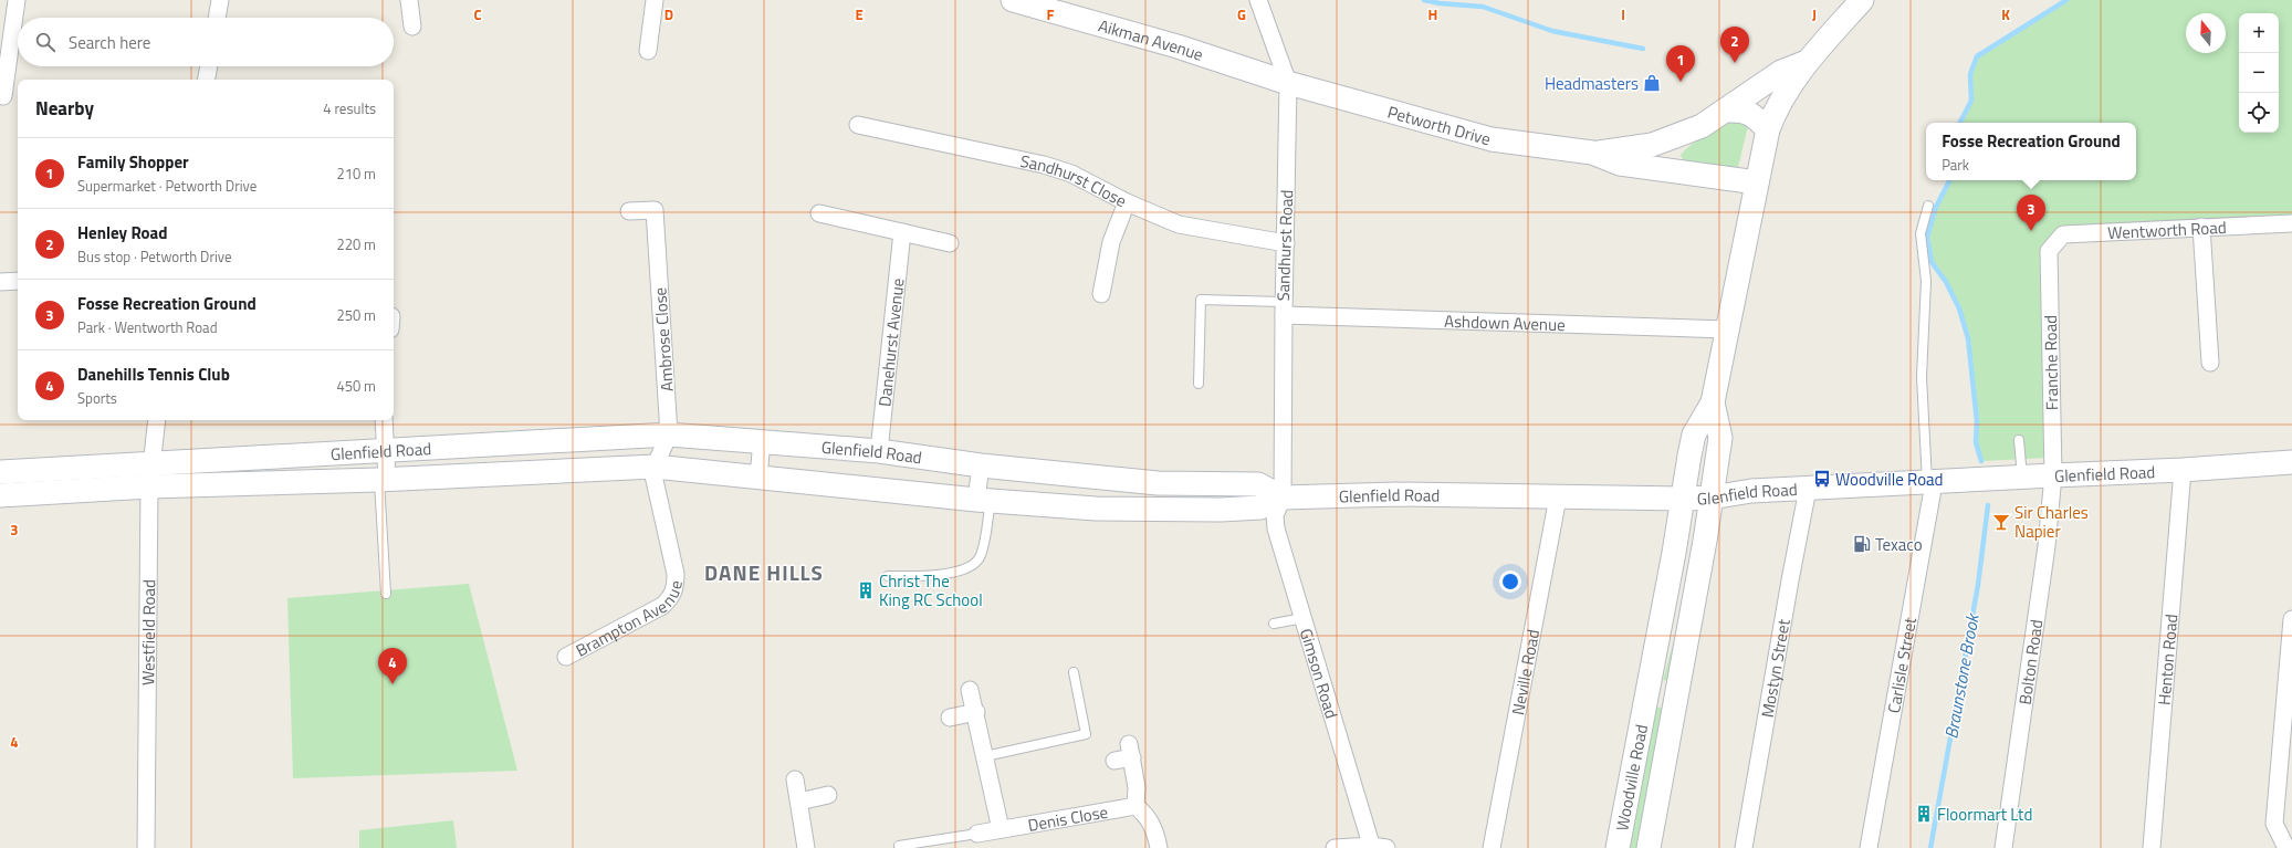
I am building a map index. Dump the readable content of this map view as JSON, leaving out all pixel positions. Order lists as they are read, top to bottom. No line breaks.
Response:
{"streets":{"street":["Aikman Avenue","Petworth Drive","Sandhurst Close","Wentworth Road","Sandhurst Road","Ashdown Avenue","Ambrose Close","Danehurst Avenue","Franche Road","Glenfield Road","Brampton Avenue","Westfield Road","Henton Road","Bolton Road","Carlisle Street","Mostyn Street","Neville Road","Gimson Road","Woodville Road","Denis Close"]},"crossings":[["Aikman Avenue","Petworth Drive"],["Aikman Avenue","Sandhurst Road"],["Petworth Drive","Sandhurst Road"],["Sandhurst Close","Sandhurst Road"],["Wentworth Road","Franche Road"],["Sandhurst Road","Ashdown Avenue"],["Sandhurst Road","Glenfield Road"],["Sandhurst Road","Gimson Road"],["Ambrose Close","Glenfield Road"],["Ambrose Close","Brampton Avenue"],["Danehurst Avenue","Glenfield Road"],["Franche Road","Glenfield Road"],["Franche Road","Bolton Road"],["Glenfield Road","Brampton Avenue"],["Glenfield Road","Westfield Road"],["Glenfield Road","Henton Road"],["Glenfield Road","Bolton Road"],["Glenfield Road","Carlisle Street"],["Glenfield Road","Mostyn Street"],["Glenfield Road","Neville Road"],["Glenfield Road","Gimson Road"],["Glenfield Road","Woodville Road"]],"districts":["DANE HILLS"],"water":["Braunstone Brook"],"places":{"shop":["Headmasters"],"bus stop":["Woodville Road"],"bar":["Sir Charles Napier"],"fuel station":["Texaco"],"building":["Christ The King RC School","Floormart Ltd"]},"north":"top","page":{"map_buttons":["+","−"],"search":"Search here","pins":["2","1","3","4"],"heading":["Nearby","4 results"],"popup":["Fosse Recreation Ground","Park"],"list":[{"mark":"1","name":"Family Shopper","note":"Supermarket · Petworth Drive","value":"210 m"},{"mark":"2","name":"Henley Road","note":"Bus stop · Petworth Drive","value":"220 m"},{"mark":"3","name":"Fosse Recreation Ground","note":"Park · Wentworth Road","value":"250 m"},{"mark":"4","name":"Danehills Tennis Club","note":"Sports","value":"450 m"}]},"grid":{"columns":["C","D","E","F","G","H","I","J","K"],"rows":["3","4"]}}
